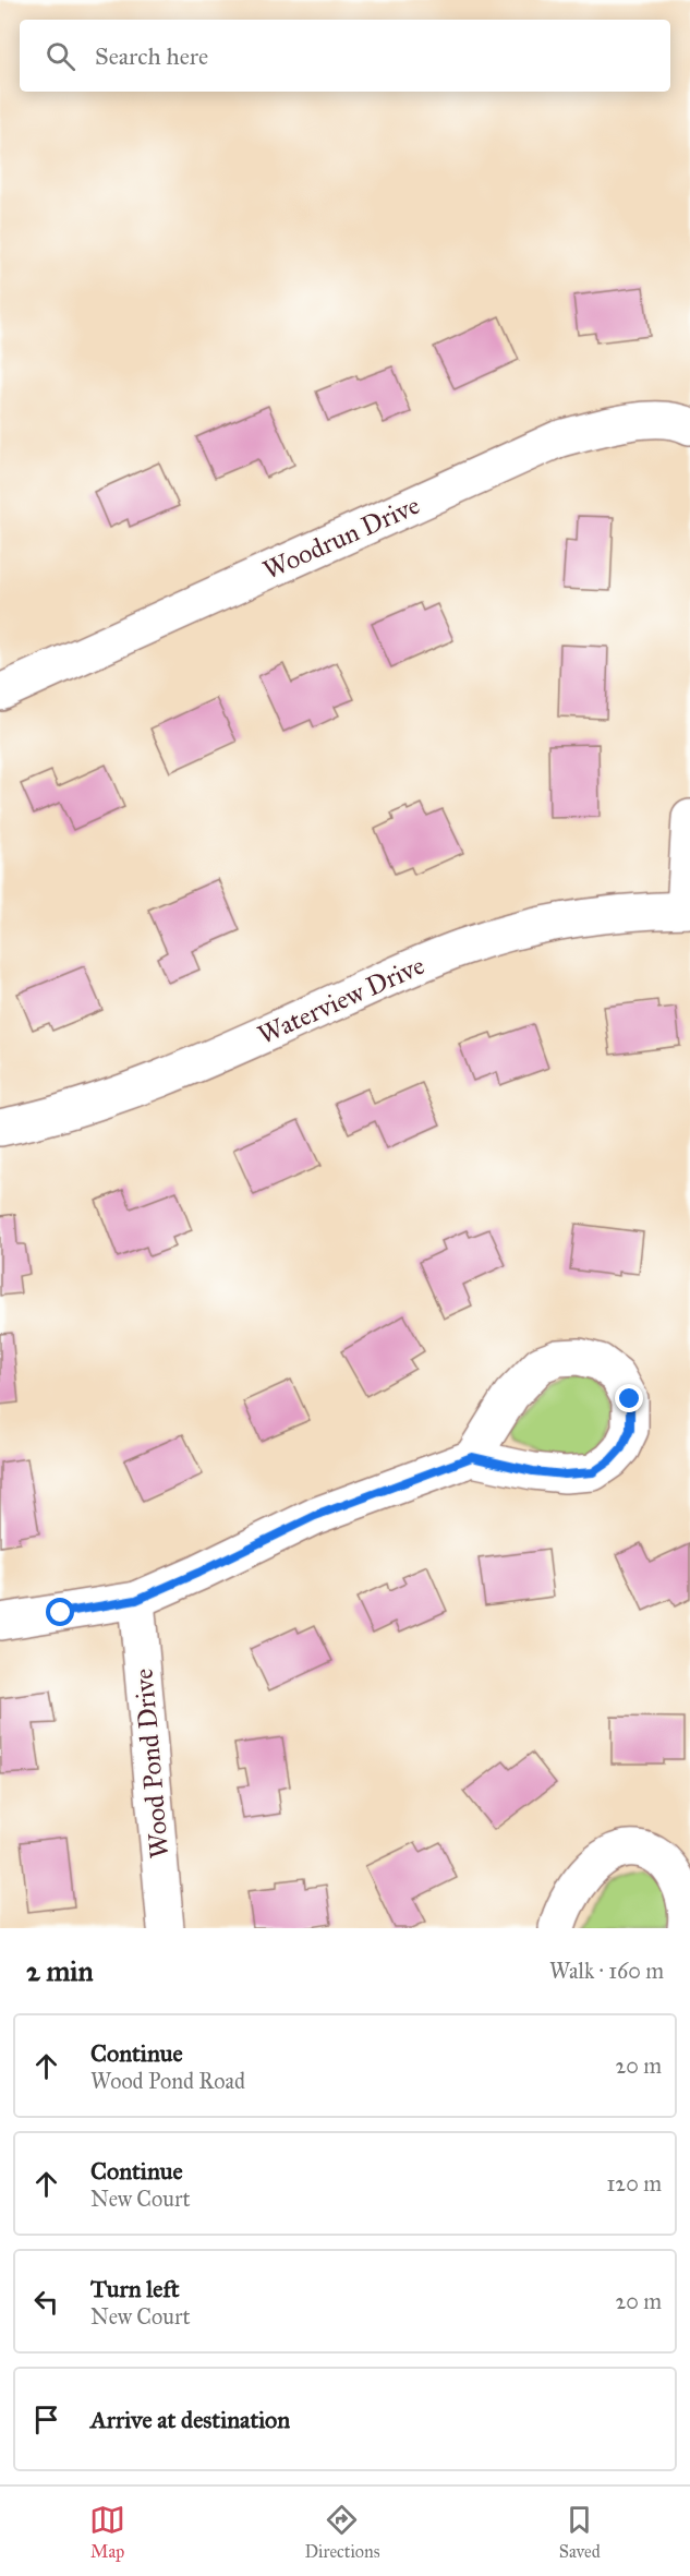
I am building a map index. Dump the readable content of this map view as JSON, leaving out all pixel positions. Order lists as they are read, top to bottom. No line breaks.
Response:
{"streets":{"street":["Woodrun Drive","Waterview Drive","Wood Pond Drive"]},"page":{"search":"Search here","heading":["2 min","Walk · 160 m"],"list":[["Continue","Wood Pond Road","20 m"],["Continue","New Court","120 m"],["Turn left","New Court","20 m"],"Arrive at destination"],"nav":["Map","Directions","Saved"]}}
